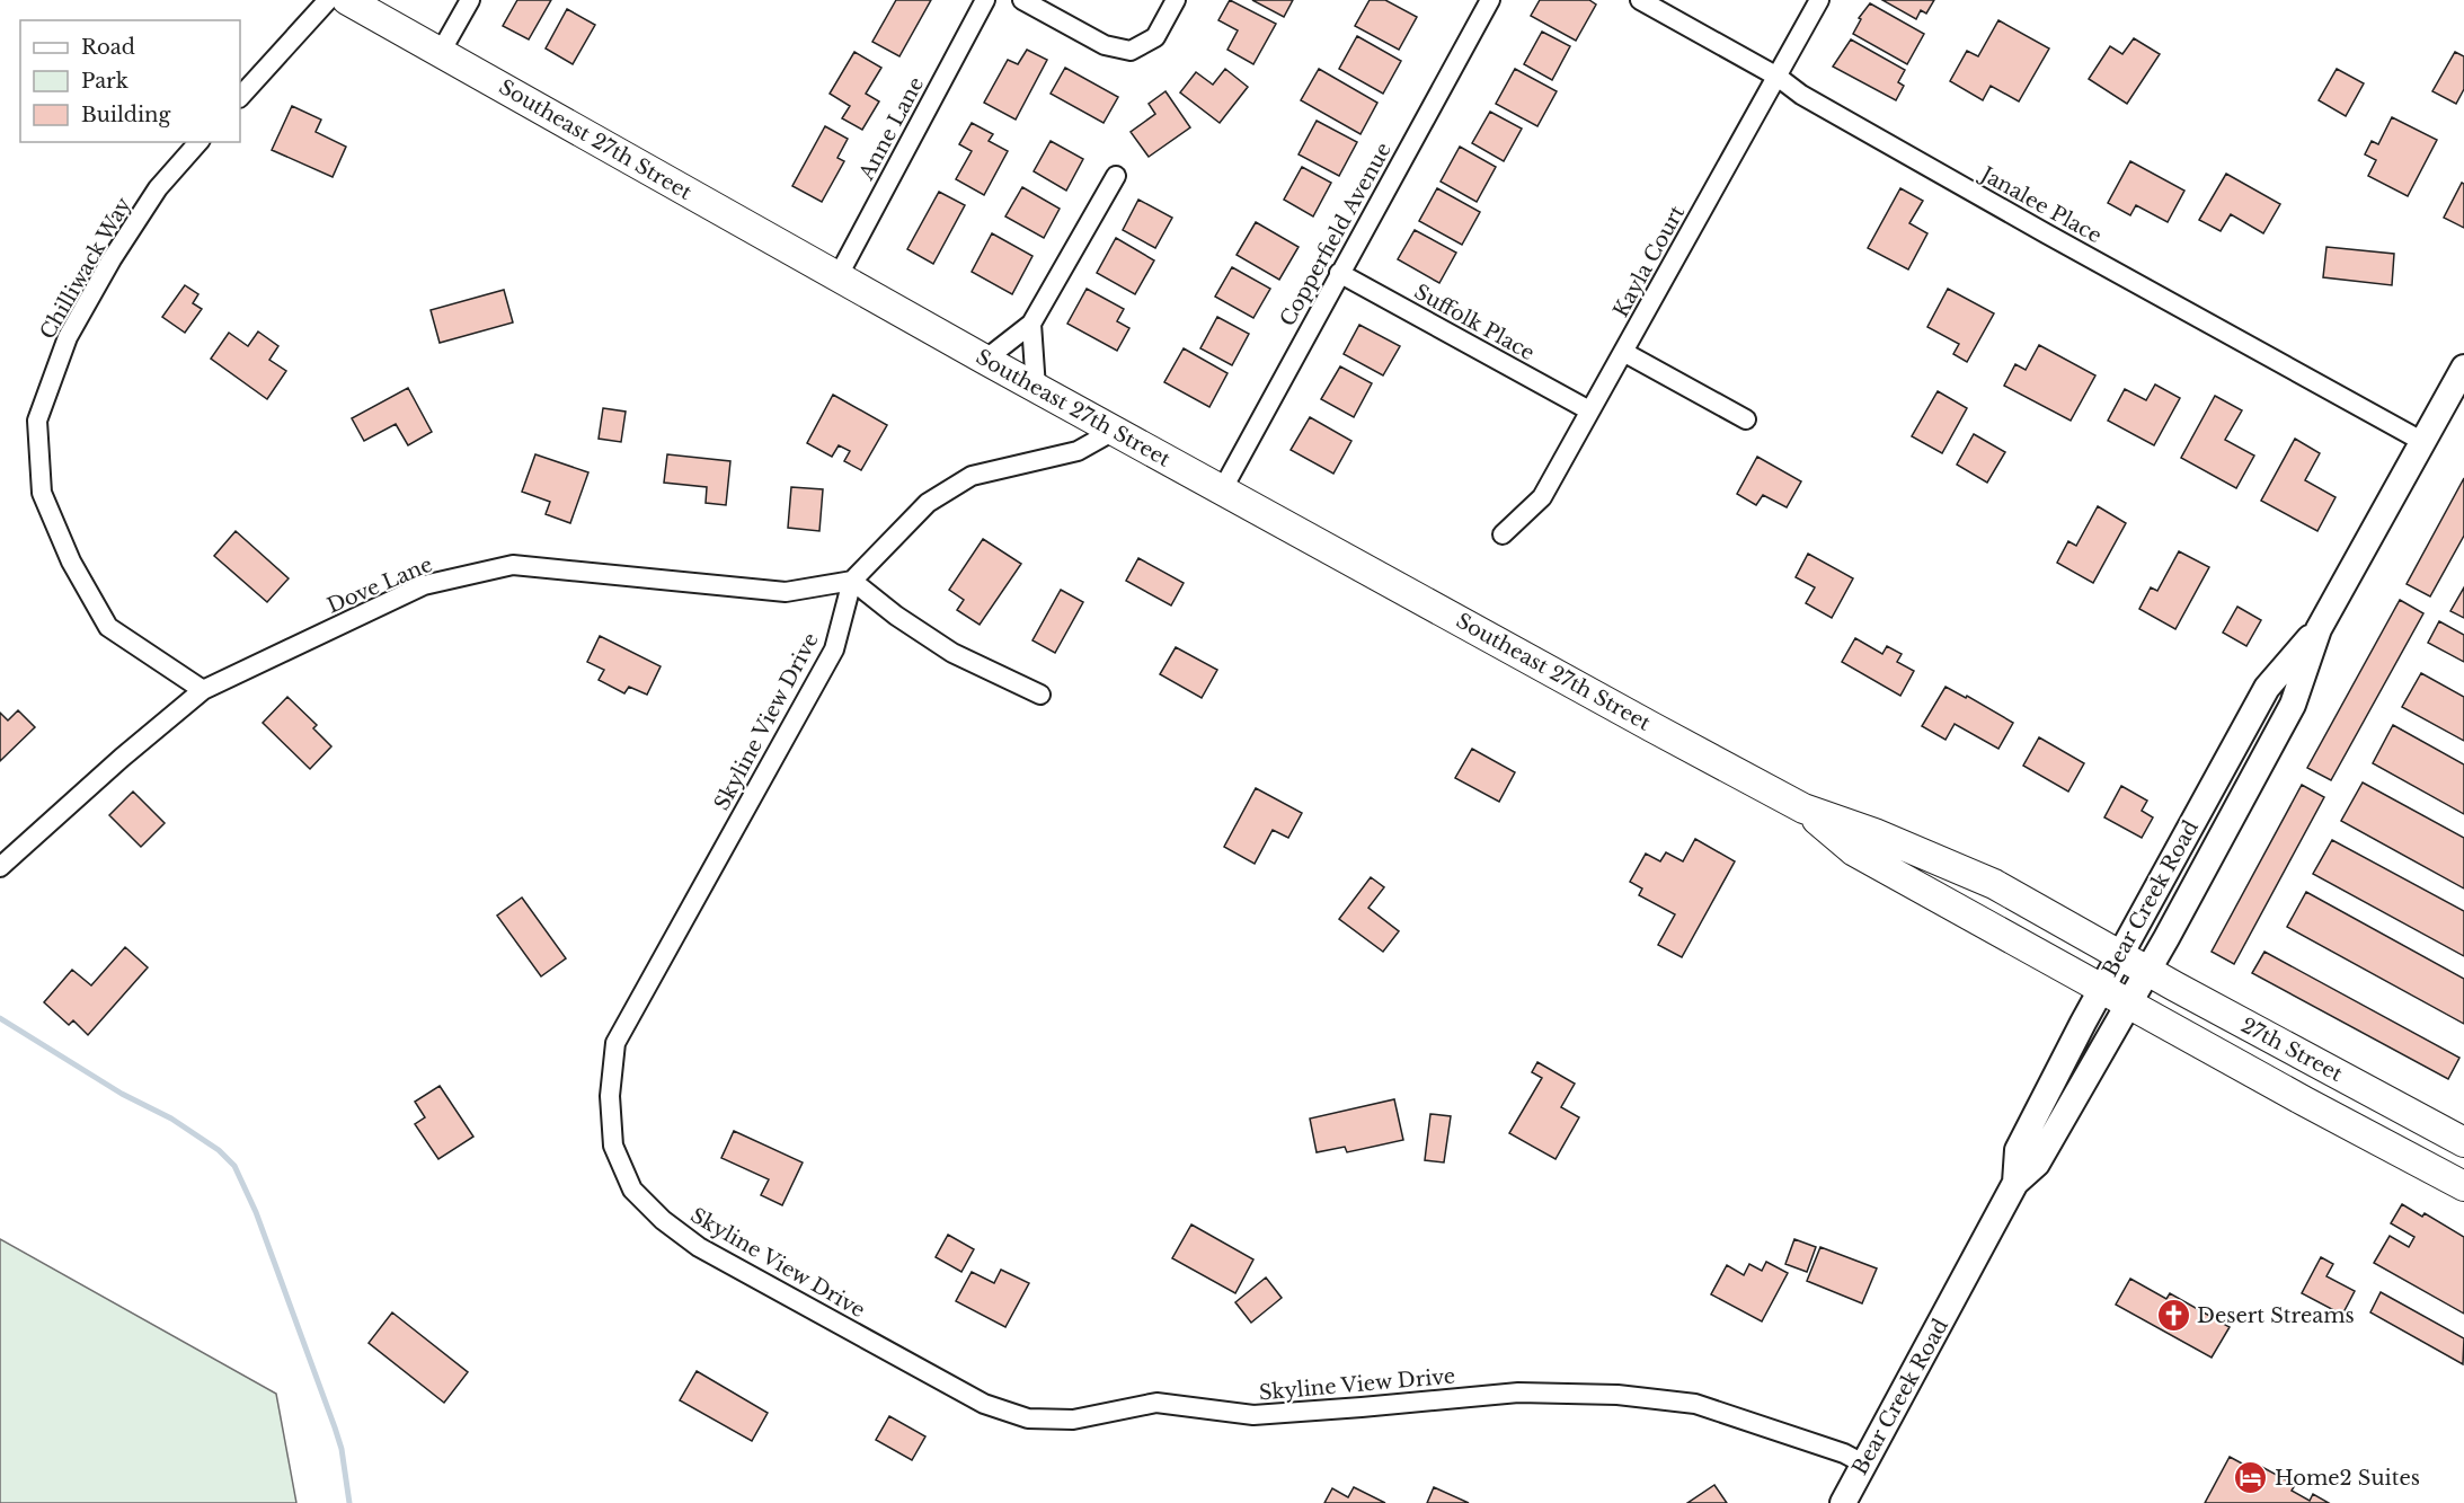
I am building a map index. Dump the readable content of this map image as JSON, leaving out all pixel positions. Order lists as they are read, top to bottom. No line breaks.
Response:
{"streets":{"main road":["Southeast 27th Street","27th Street"],"street":["Anne Lane","Janalee Place","Copperfield Avenue","Kayla Court","Chilliwack Way","Suffolk Place","Dove Lane","Skyline View Drive","Bear Creek Road"]},"crossings":[["Anne Lane","Southeast 27th Street"],["Southeast 27th Street","Copperfield Avenue"],["Southeast 27th Street","Skyline View Drive"],["Southeast 27th Street","Bear Creek Road"],["Southeast 27th Street","27th Street"],["Janalee Place","Kayla Court"],["Janalee Place","Bear Creek Road"],["Copperfield Avenue","Suffolk Place"],["Kayla Court","Suffolk Place"],["Chilliwack Way","Dove Lane"],["Dove Lane","Skyline View Drive"],["Skyline View Drive","Bear Creek Road"],["Bear Creek Road","27th Street"]],"places":{"church":["Desert Streams"],"hotel":["Home2 Suites"]},"legend":["Road","Park","Building"]}
